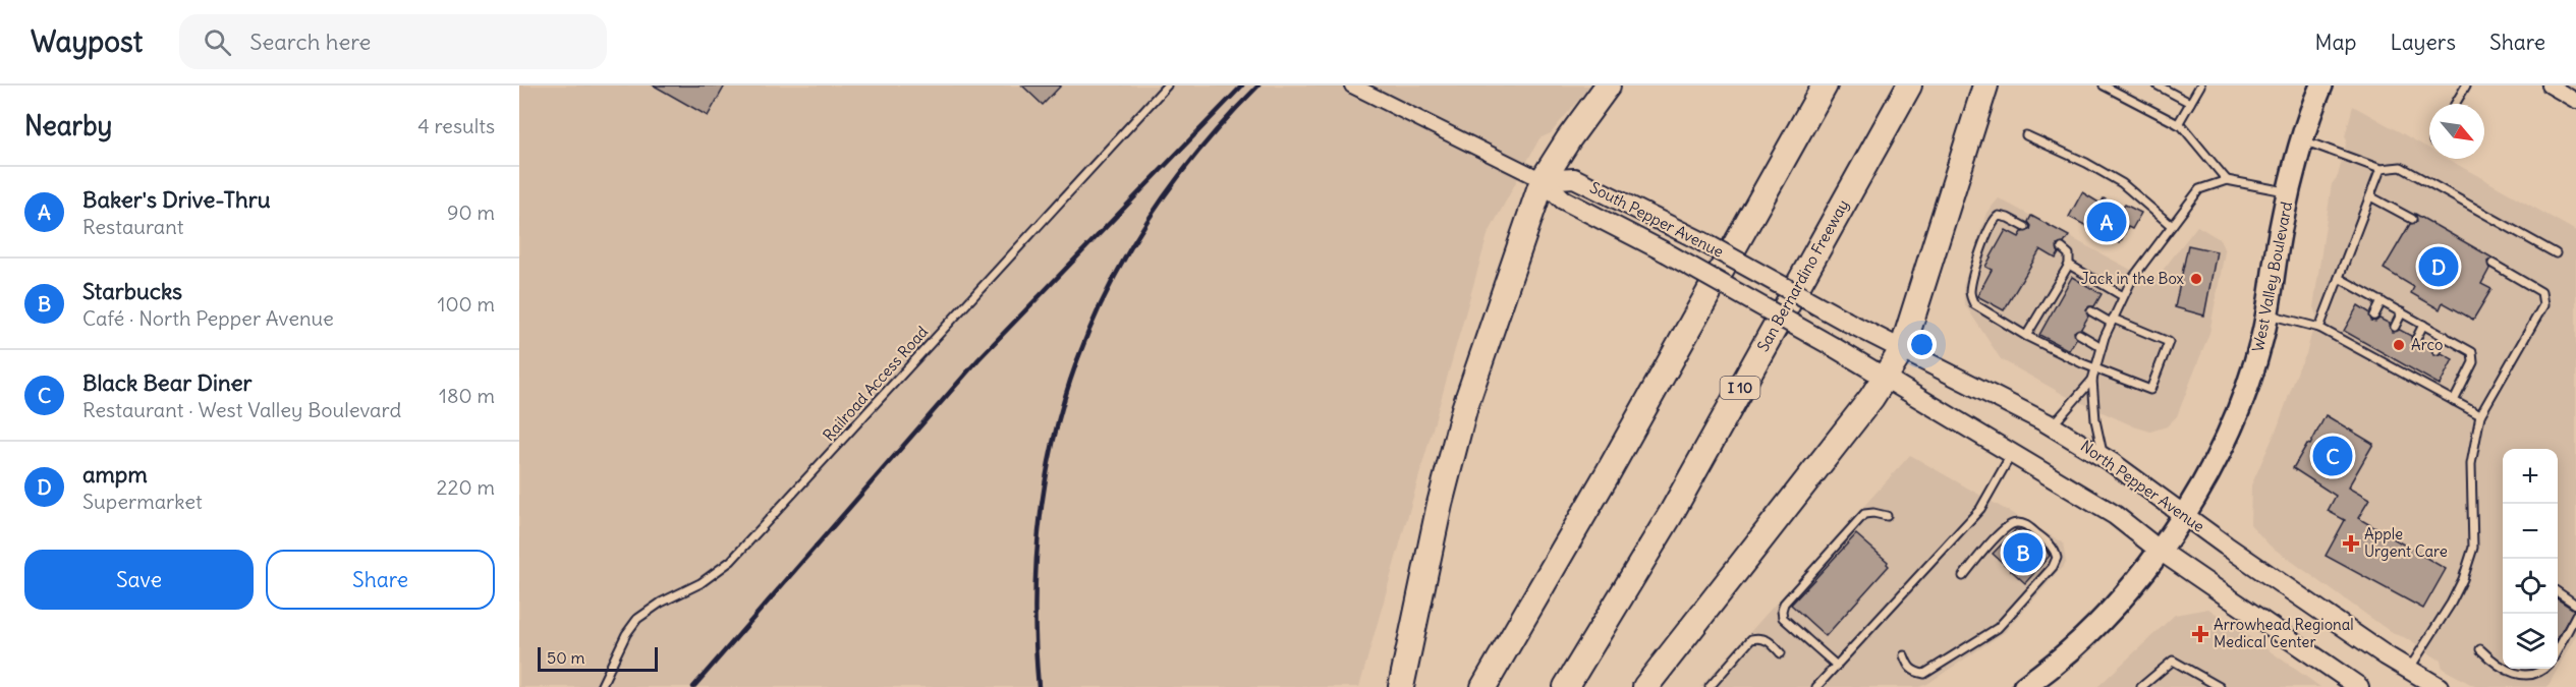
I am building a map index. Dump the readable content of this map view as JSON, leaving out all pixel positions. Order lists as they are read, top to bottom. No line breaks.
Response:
{"streets":{"highway":["San Bernardino Freeway","I 10"],"main road":["South Pepper Avenue","West Valley Boulevard","North Pepper Avenue"],"lane":["Railroad Access Road"]},"crossings":[["South Pepper Avenue","North Pepper Avenue"],["West Valley Boulevard","North Pepper Avenue"]],"places":{"other":["Jack in the Box","Arco"],"health":["Apple Urgent Care","Arrowhead Regional Medical Center"]},"scale_bar":"50 m","north":"bottom right","page":{"header":"Waypost","search":"Search here","nav":["Map","Layers","Share"],"heading":["Nearby","4 results"],"list":[{"mark":"A","name":"Baker's Drive-Thru","note":"Restaurant","value":"90 m"},{"mark":"B","name":"Starbucks","note":"Café · North Pepper Avenue","value":"100 m"},{"mark":"C","name":"Black Bear Diner","note":"Restaurant · West Valley Boulevard","value":"180 m"},{"mark":"D","name":"ampm","note":"Supermarket","value":"220 m"}],"pins":["A","D","C","B"],"map_buttons":["+","−"],"buttons":["Save","Share"],"scale":"50 m"}}
